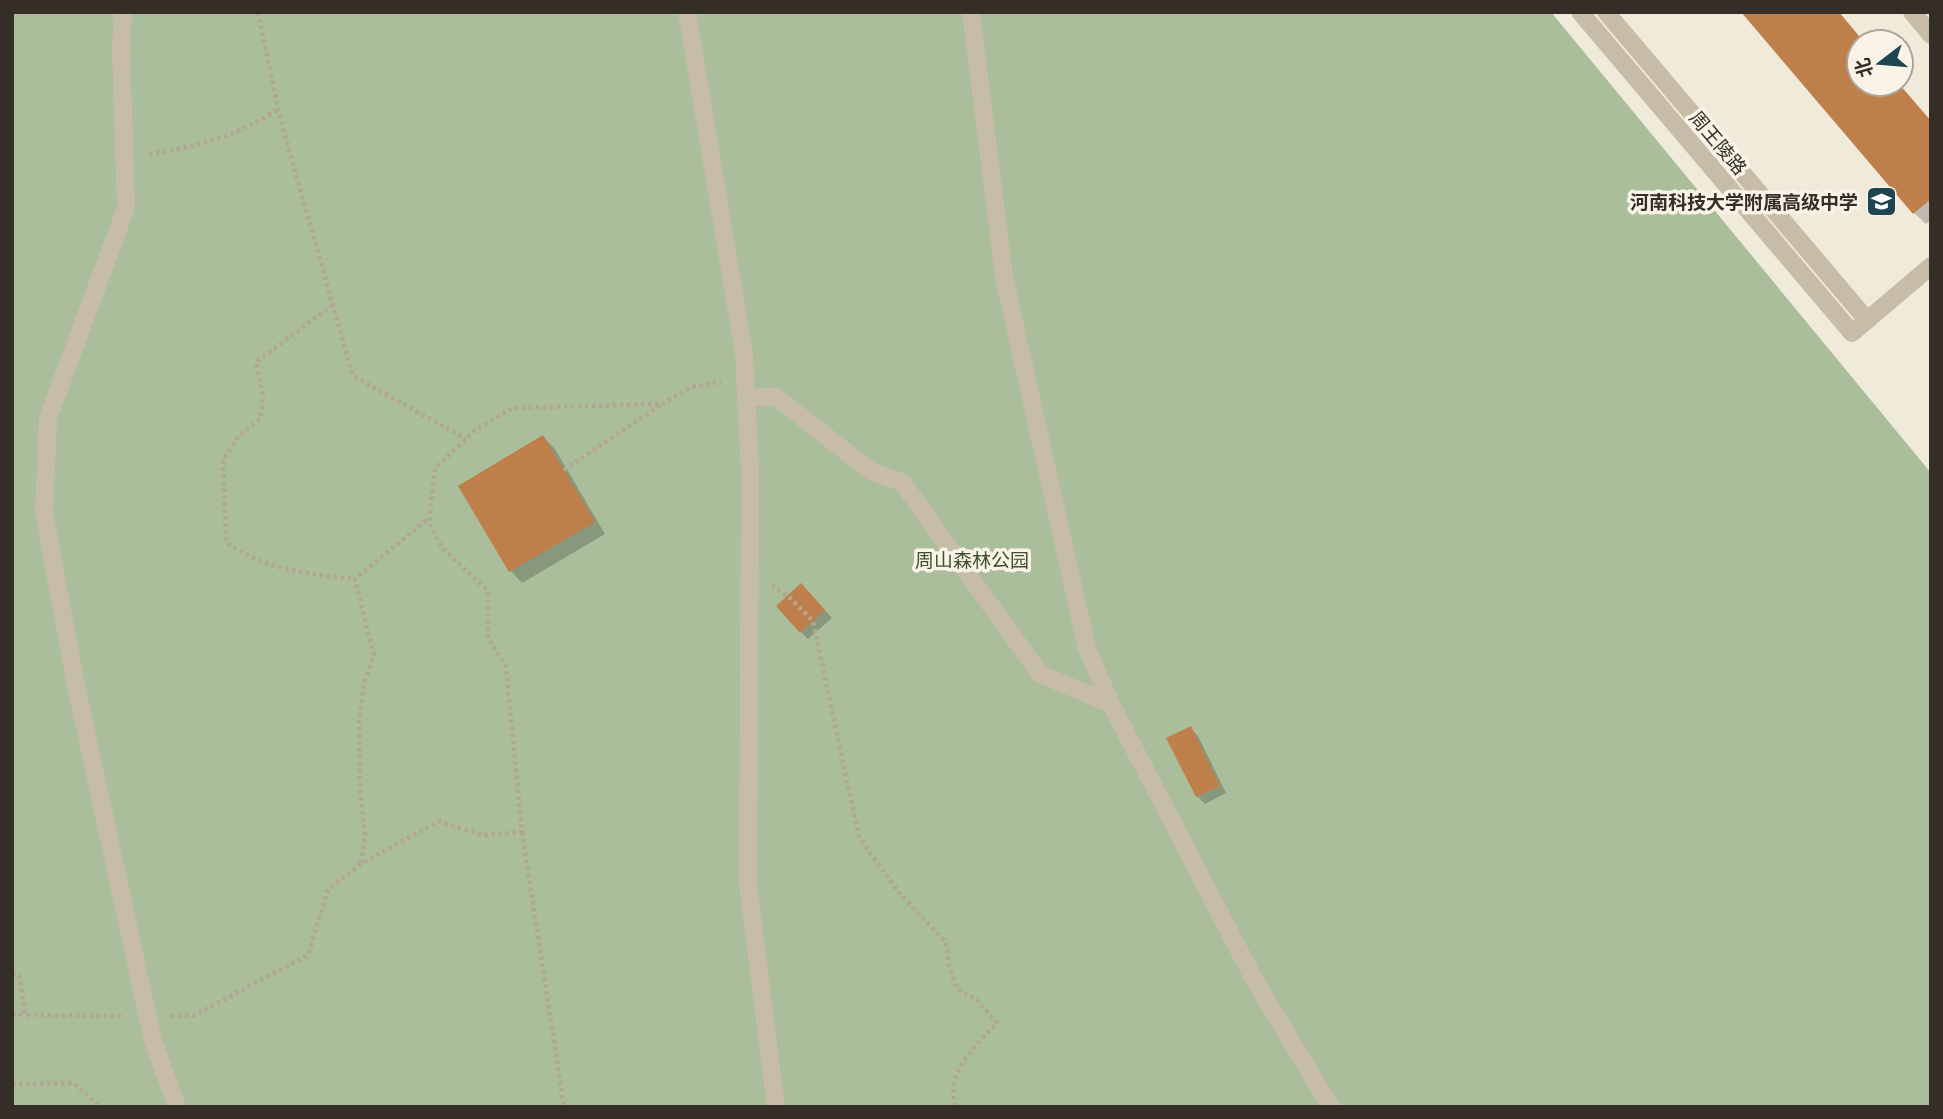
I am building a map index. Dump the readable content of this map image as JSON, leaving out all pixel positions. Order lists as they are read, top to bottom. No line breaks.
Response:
{"streets":{"lane":["周王陵路"]},"parks":["周山森林公园"],"places":{"school or university":["河南科技大学附属高级中学"]},"north":"left"}
